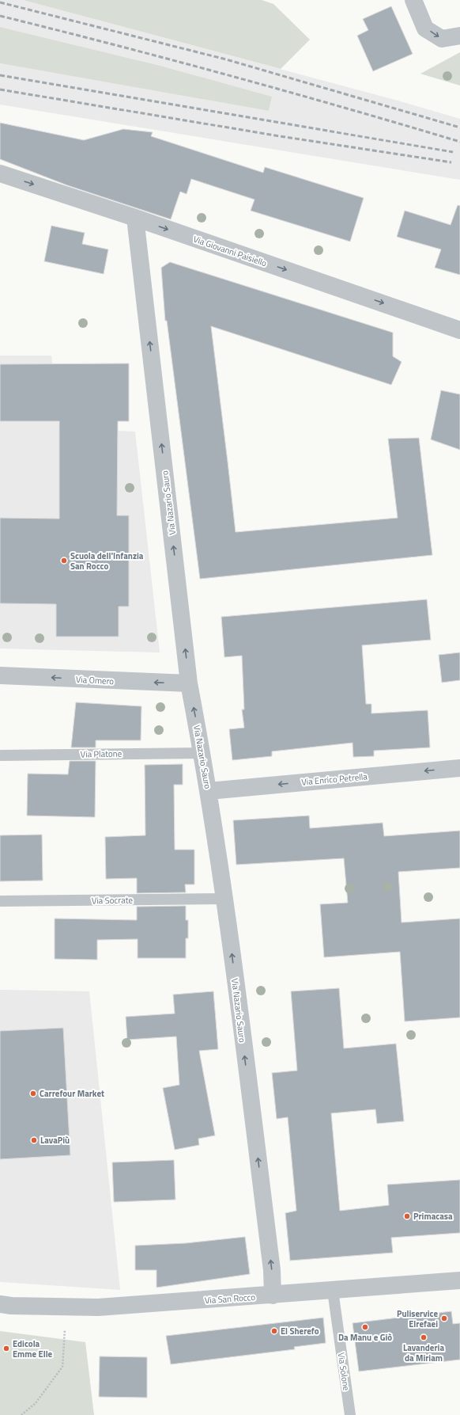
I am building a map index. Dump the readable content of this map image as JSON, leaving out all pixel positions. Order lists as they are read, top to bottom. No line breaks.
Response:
{"streets":{"street":["Via Giovanni Paisiello","Via Nazario Sauro","Via Omero","Via Enrico Petrella","Via San Rocco"],"lane":["Via Platone","Via Socrate","Via Solone"]},"crossings":[["Via Giovanni Paisiello","Via Nazario Sauro"],["Via Nazario Sauro","Via Omero"],["Via Nazario Sauro","Via Platone"],["Via Nazario Sauro","Via Enrico Petrella"],["Via Nazario Sauro","Via Socrate"],["Via Nazario Sauro","Via San Rocco"],["Via San Rocco","Via Solone"]],"one_way":["Via Giovanni Paisiello","Via Nazario Sauro","Via Omero","Via Enrico Petrella"],"places":["Scuola dell'Infanzia San Rocco","Carrefour Market","LavaPiù","Primacasa","Puliservice Elrefaei","Da Manu e Giò","El Sherefo","Lavanderia da Miriam","Edicola Emme Elle"]}
